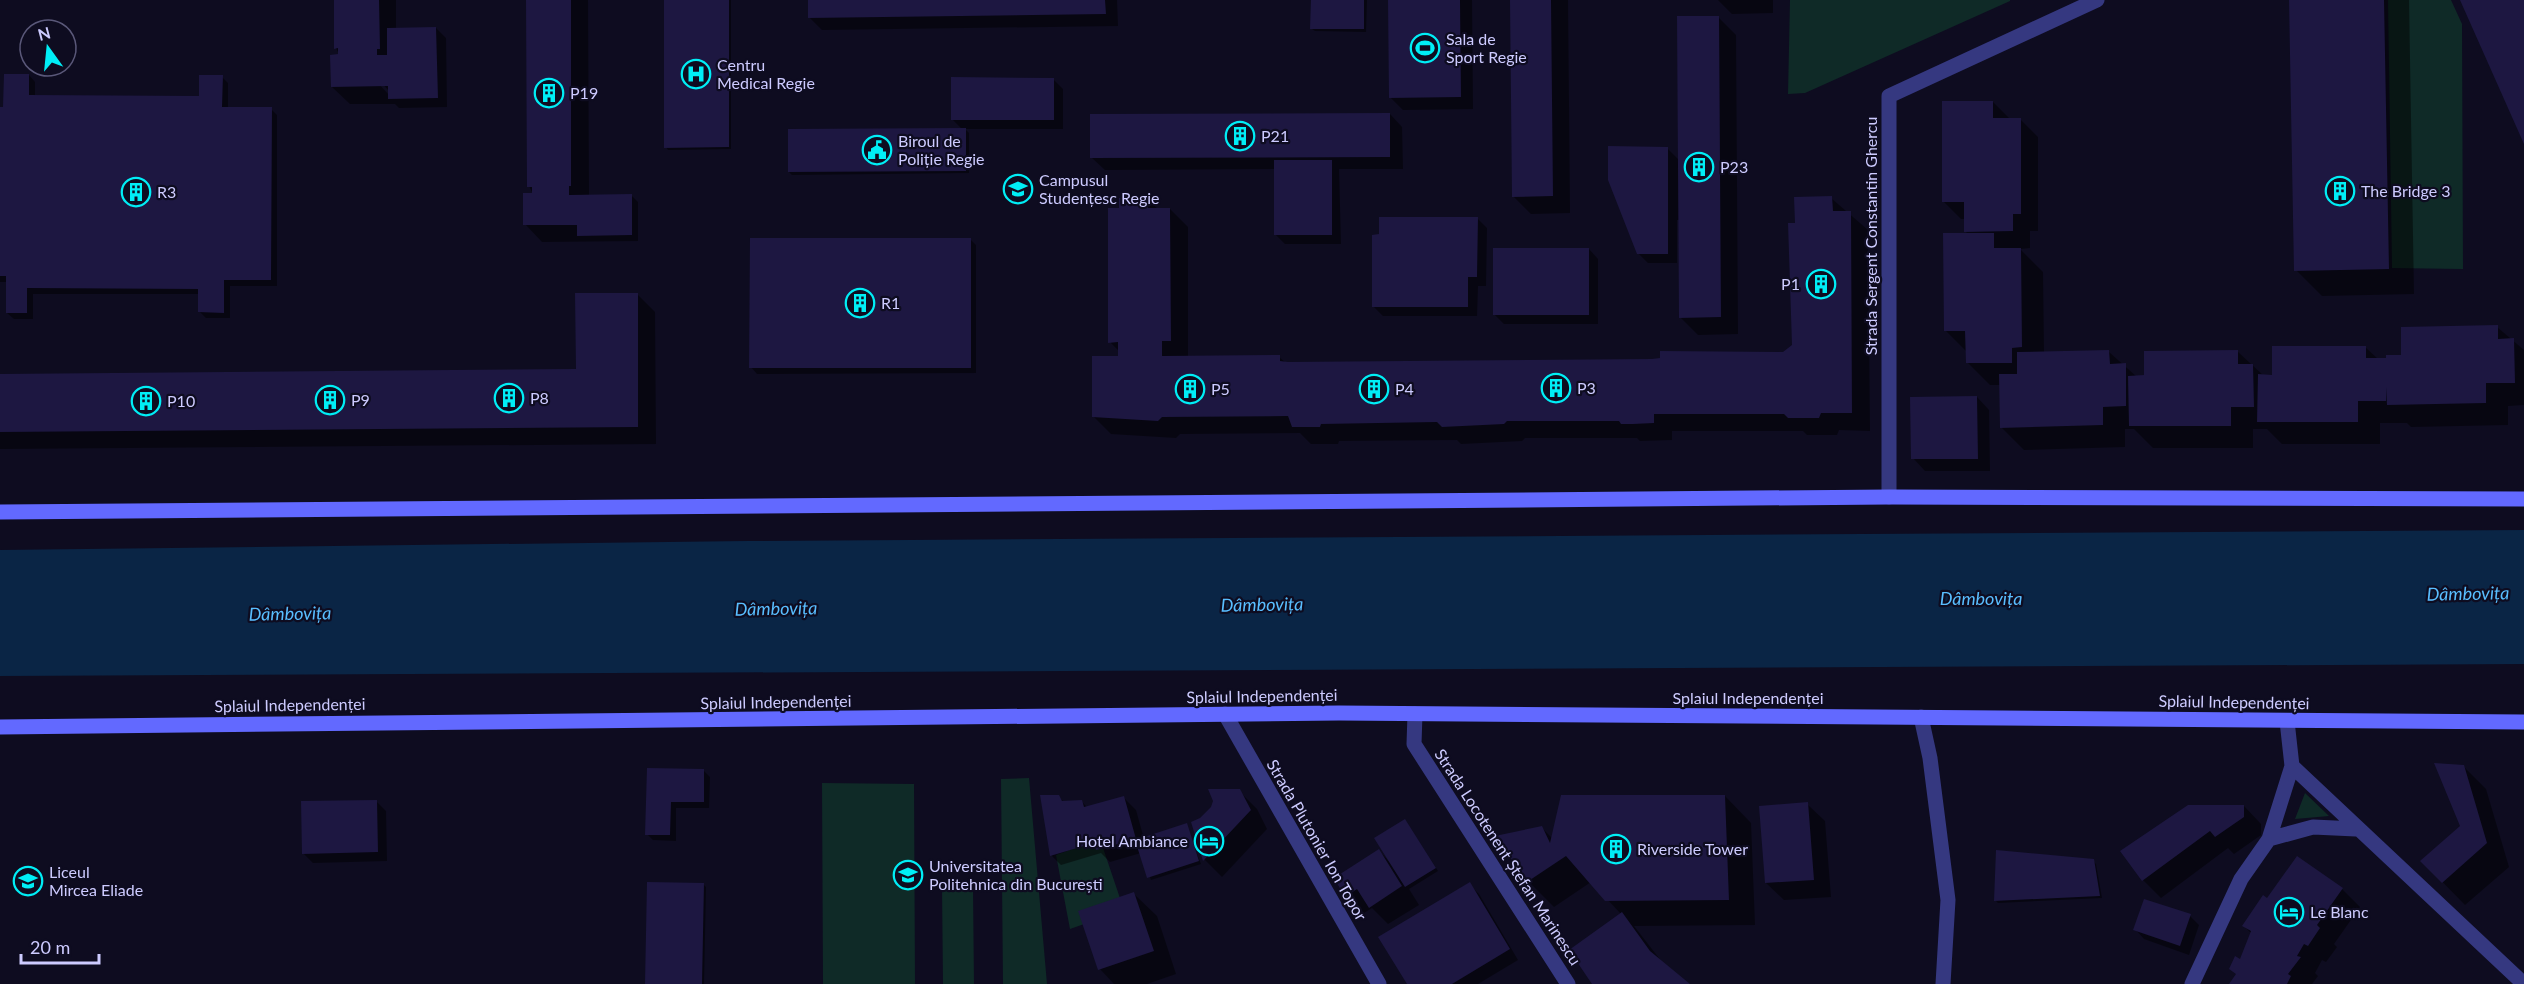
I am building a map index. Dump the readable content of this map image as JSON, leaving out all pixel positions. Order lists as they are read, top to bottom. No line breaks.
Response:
{"streets":{"main road":["Splaiul Independenței"],"street":["Strada Sergent Constantin Ghercu","Strada Plutonier Ion Topor","Strada Locotenent Ștefan Marinescu"]},"crossings":[["Splaiul Independenței","Strada Plutonier Ion Topor"],["Splaiul Independenței","Strada Locotenent Ștefan Marinescu"]],"water":["Dâmbovița"],"places":{"sports":["Sala de Sport Regie"],"hospital":["Centru Medical Regie"],"building":["P19","P21","P23","The Bridge 3","R3","P1","R1","P3","P5","P4","P8","P9","P10","Riverside Tower"],"public building":["Biroul de Poliție Regie"],"school or university":["Campusul Studențesc Regie","Universitatea Politehnica din București","Liceul Mircea Eliade"],"hotel":["Hotel Ambiance","Le Blanc"]},"scale_bar":"20 m","north":"top"}
